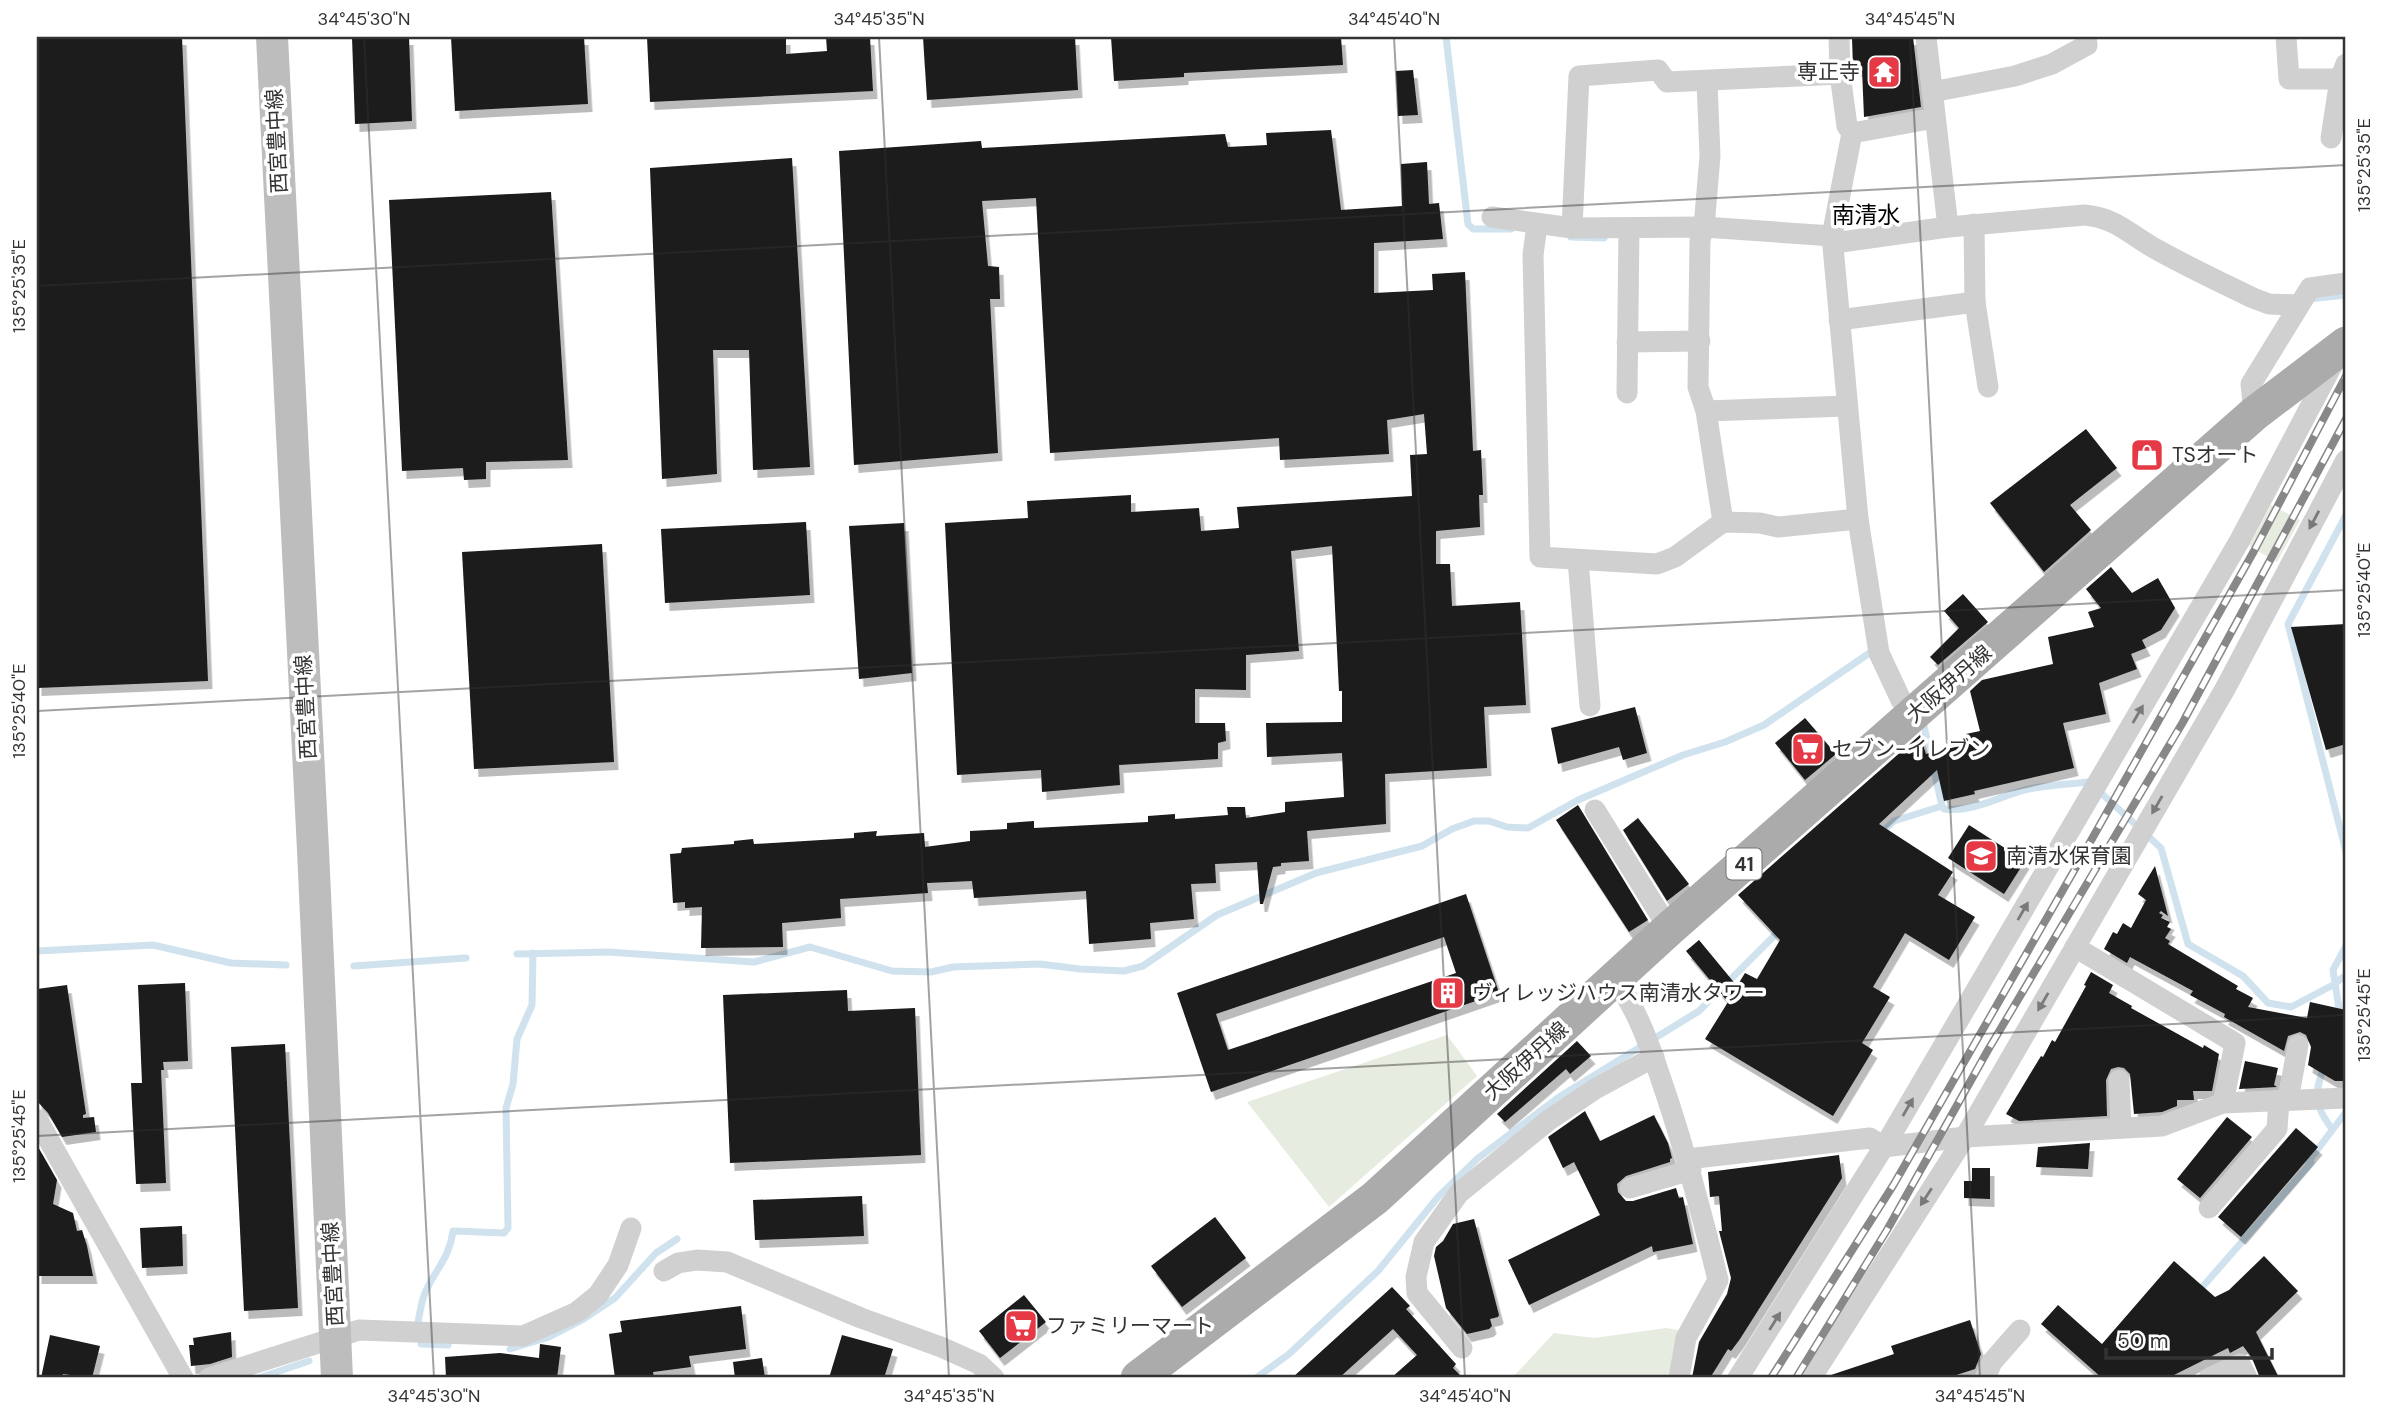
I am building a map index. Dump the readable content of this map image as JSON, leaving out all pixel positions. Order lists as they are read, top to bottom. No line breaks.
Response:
{"streets":{"main road":["西宮豊中線","大阪伊丹線","41"]},"districts":["南清水"],"places":{"temple":["専正寺"],"shop":["TSオート"],"supermarket":["セブン-イレブン","ファミリーマート"],"school or university":["南清水保育園"],"building":["ヴィレッジハウス南清水タワー"]},"scale_bar":"50 m","coordinates":["34°45'30\"N","34°45'35\"N","34°45'40\"N","34°45'45\"N","135°25'35\"E","135°25'40\"E","135°25'45\"E"]}
